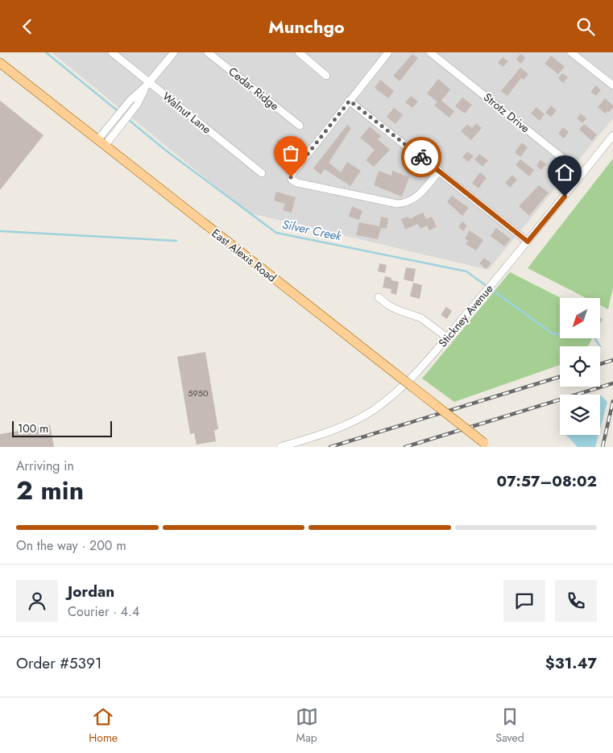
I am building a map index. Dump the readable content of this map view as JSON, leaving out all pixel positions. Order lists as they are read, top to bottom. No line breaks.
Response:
{"streets":{"main road":["East Alexis Road"],"street":["Cedar Ridge","Walnut Lane","Strotz Drive","Stickney Avenue"]},"crossings":[["Strotz Drive","Stickney Avenue"]],"water":["Silver Creek"],"house_numbers":["5950"],"scale_bar":"100 m","north":"bottom left","page":{"header":"Munchgo","scale":"100 m","heading":["2 min","Arriving in","07:57–08:02"],"panel":["Jordan","Courier · 4.4","Order #5391","$31.47"],"bar":"On the way · 200 m","tabs":["Home","Map","Saved"]}}
